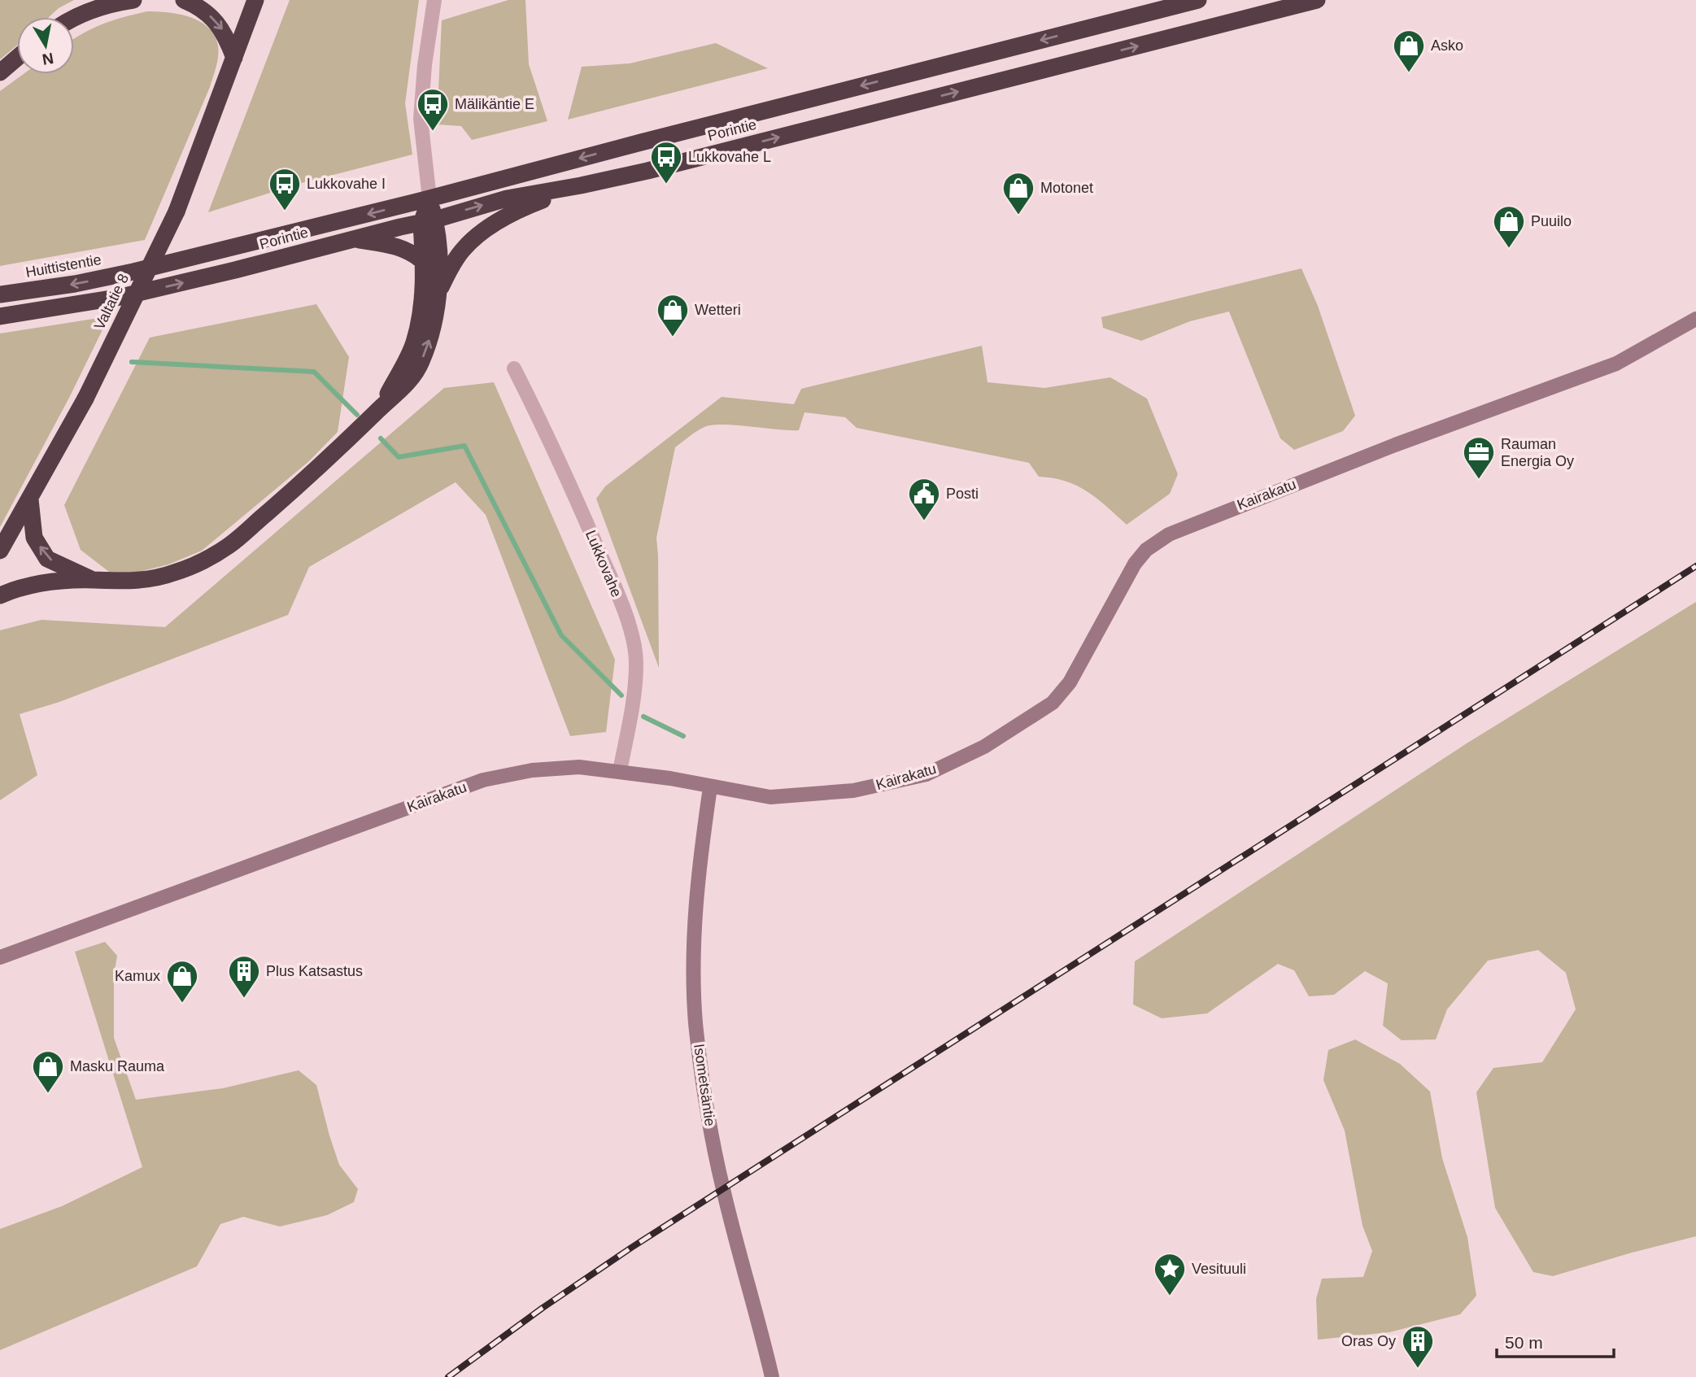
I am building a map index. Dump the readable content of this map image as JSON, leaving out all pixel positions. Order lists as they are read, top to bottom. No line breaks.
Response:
{"streets":{"highway":["Porintie","Huittistentie","Valtatie 8"],"main road":["Kairakatu","Isometsäntie"],"street":["Lukkovahe"]},"crossings":[["Porintie","Huittistentie"],["Kairakatu","Lukkovahe"],["Kairakatu","Isometsäntie"]],"one_way":["Huittistentie"],"places":{"shop":["Asko","Motonet","Puuilo","Wetteri","Kamux","Masku Rauma"],"bus stop":["Mälikäntie E","Lukkovahe L","Lukkovahe I"],"office":["Rauman Energia Oy"],"public building":["Posti"],"building":["Plus Katsastus","Oras Oy"],"place":["Vesituuli"]},"scale_bar":"50 m","north":"bottom"}
